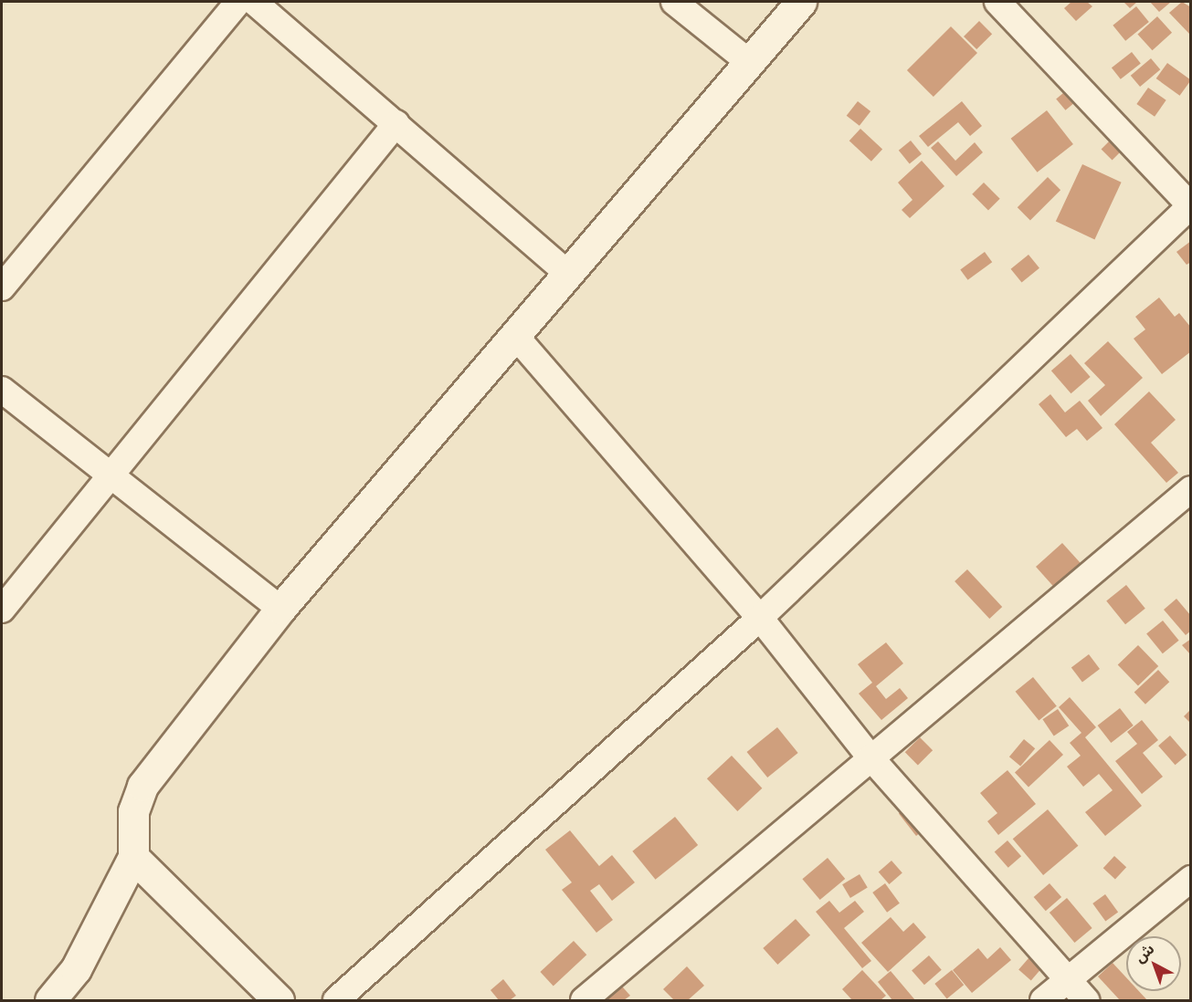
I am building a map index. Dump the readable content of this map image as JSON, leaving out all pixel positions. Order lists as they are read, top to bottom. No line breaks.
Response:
{"north":"top left"}
